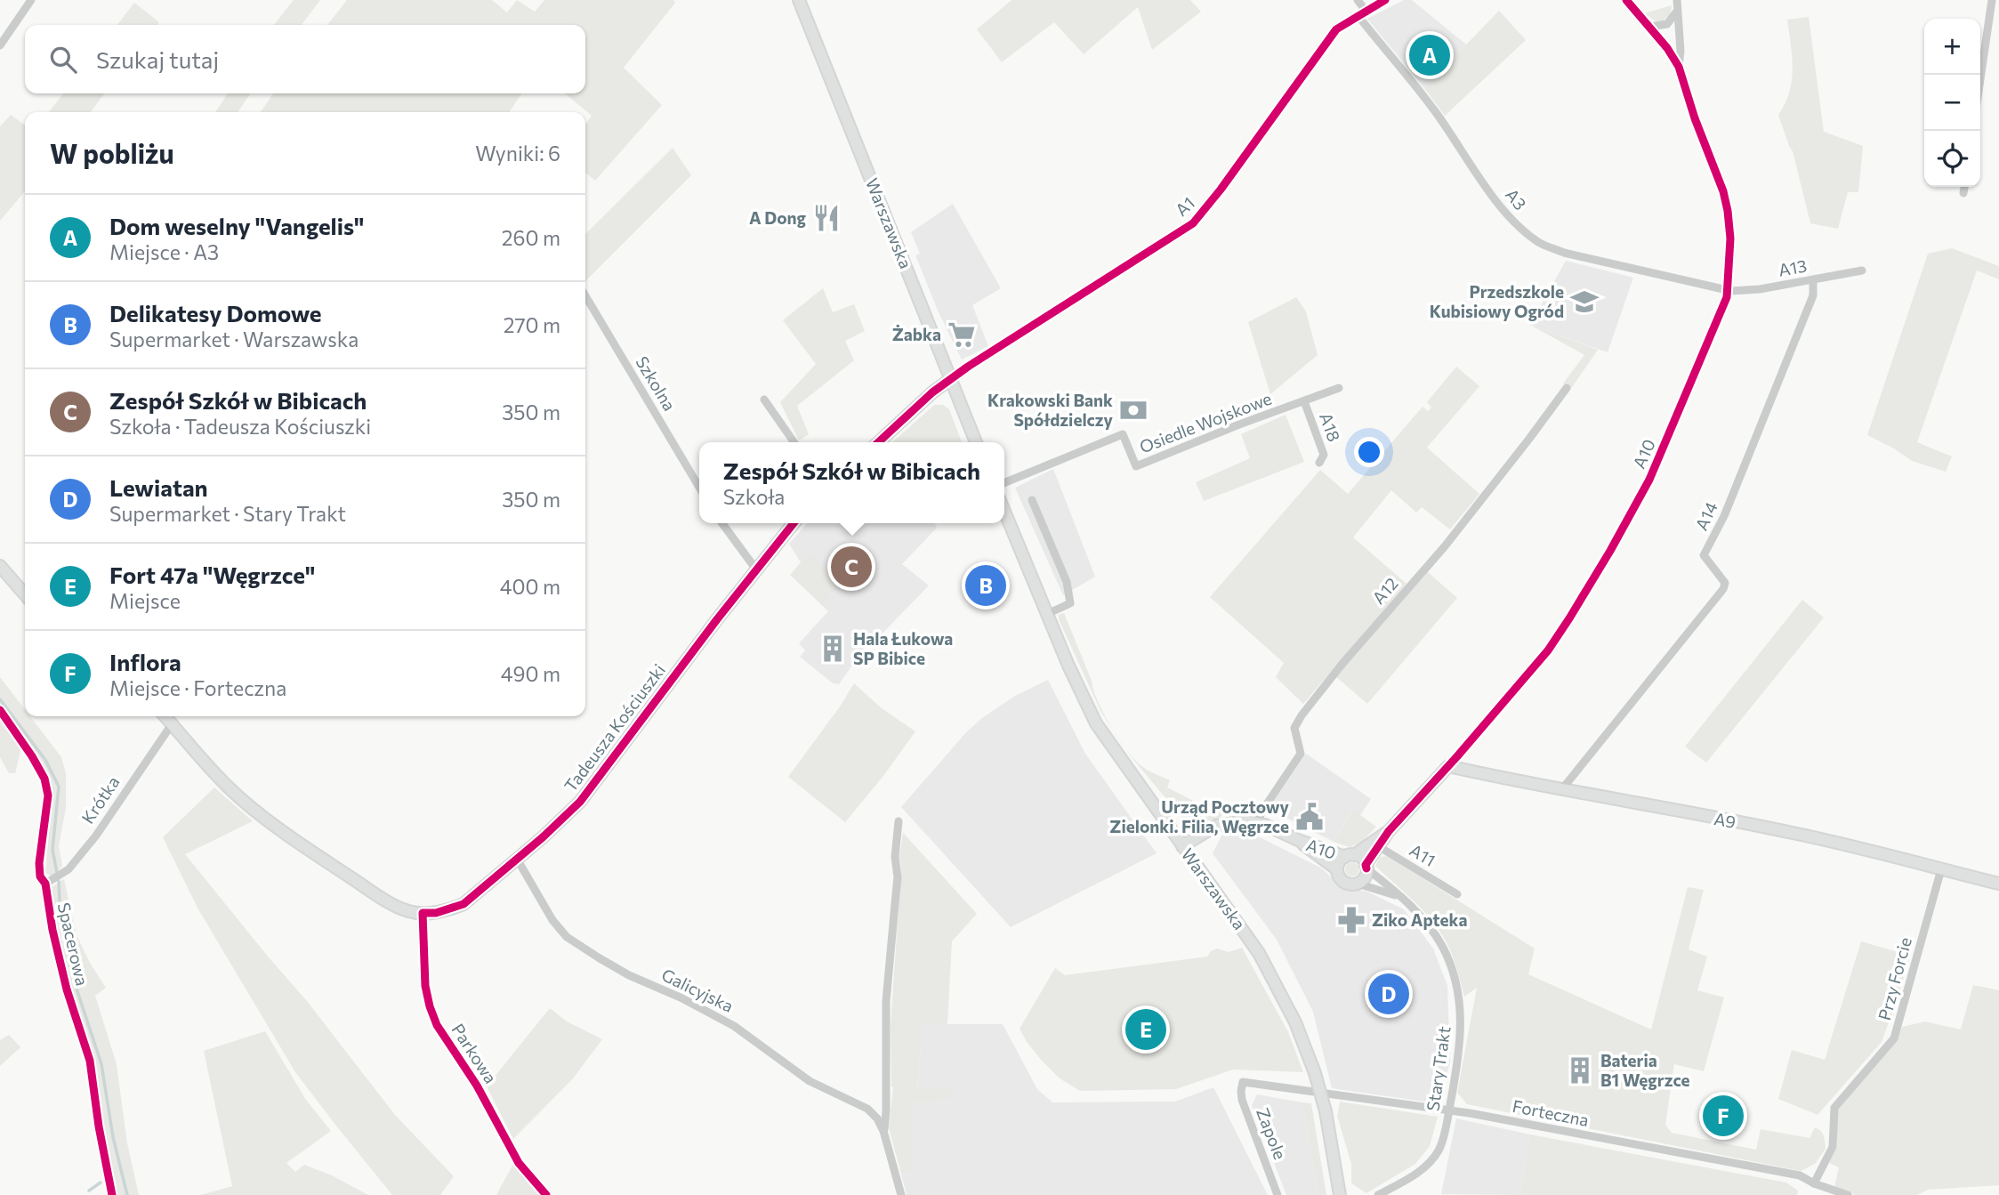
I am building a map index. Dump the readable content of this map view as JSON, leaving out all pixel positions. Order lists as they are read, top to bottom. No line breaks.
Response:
{"streets":{"street":["A3","A1","Warszawska","A13","Szkolna","Osiedle Wojskowe","A18","A10","A14","A12","Tadeusza Kościuszki","Krótka","A9","A11","Spacerowa","Przy Forcie","Galicyjska","Parkowa","Stary Trakt","Forteczna","Zapole"]},"crossings":[["A3","A1"],["A3","A13"],["A3","A10"],["A1","Warszawska"],["Warszawska","A10"],["A13","A10"],["A13","A14"],["Osiedle Wojskowe","A18"],["A10","A12"],["A10","A9"],["A10","A11"],["A10","Stary Trakt"],["A14","A9"],["Tadeusza Kościuszki","Krótka"],["Tadeusza Kościuszki","Galicyjska"],["Tadeusza Kościuszki","Parkowa"],["Krótka","Spacerowa"],["A9","Przy Forcie"],["Przy Forcie","Forteczna"],["Stary Trakt","Forteczna"],["Forteczna","Zapole"]],"places":{"restaurant":["A Dong"],"school or university":["Przedszkole Kubisiowy Ogród"],"supermarket":["Żabka"],"bank":["Krakowski Bank Spółdzielczy"],"building":["Hala Łukowa SP Bibice","Bateria B1 Węgrzce"],"public building":["Urząd Pocztowy Zielonki. Filia, Węgrzce"],"pharmacy":["Ziko Apteka"]},"page":{"map_buttons":["+","−"],"search":"Szukaj tutaj","pins":["A","C","B","D","E","F"],"heading":["W pobliżu","Wyniki: 6"],"list":[{"mark":"A","name":"Dom weselny \"Vangelis\"","note":"Miejsce · A3","value":"260 m"},{"mark":"B","name":"Delikatesy Domowe","note":"Supermarket · Warszawska","value":"270 m"},{"mark":"C","name":"Zespół Szkół w Bibicach","note":"Szkoła · Tadeusza Kościuszki","value":"350 m"},{"mark":"D","name":"Lewiatan","note":"Supermarket · Stary Trakt","value":"350 m"},{"mark":"E","name":"Fort 47a \"Węgrzce\"","note":"Miejsce","value":"400 m"},{"mark":"F","name":"Inflora","note":"Miejsce · Forteczna","value":"490 m"}],"popup":["Zespół Szkół w Bibicach","Szkoła"]}}
